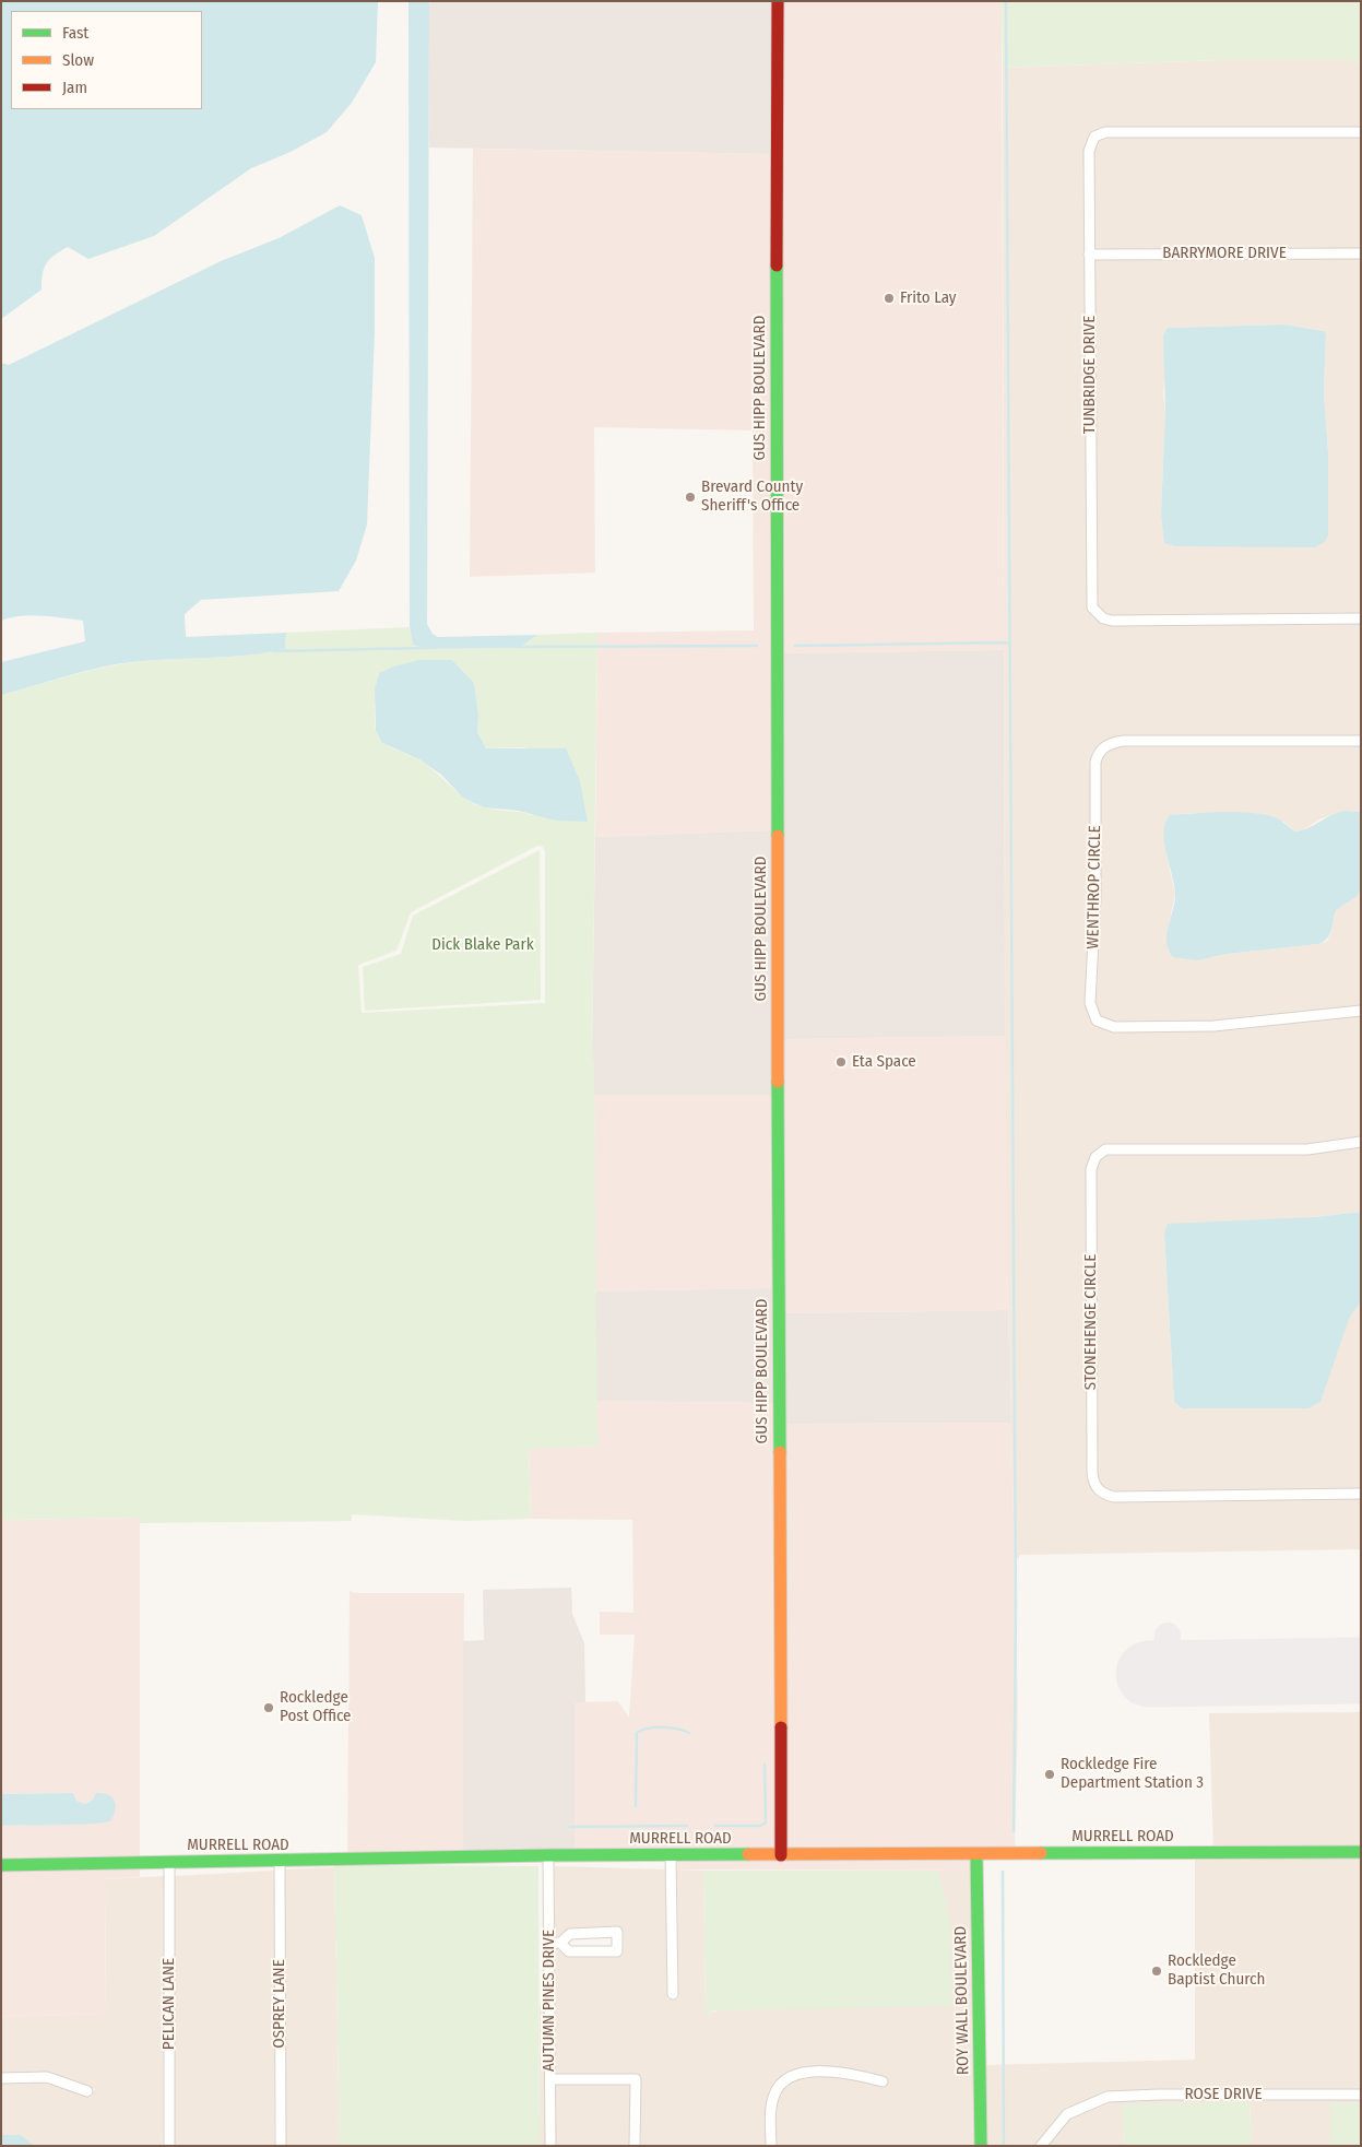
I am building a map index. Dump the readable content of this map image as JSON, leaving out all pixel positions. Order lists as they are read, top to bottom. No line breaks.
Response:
{"streets":{"street":["BARRYMORE DRIVE","TUNBRIDGE DRIVE","GUS HIPP BOULEVARD","WENTHROP CIRCLE","STONEHENGE CIRCLE","MURRELL ROAD","AUTUMN PINES DRIVE","ROY WALL BOULEVARD","PELICAN LANE","OSPREY LANE","ROSE DRIVE"]},"crossings":[["BARRYMORE DRIVE","TUNBRIDGE DRIVE"],["GUS HIPP BOULEVARD","MURRELL ROAD"],["MURRELL ROAD","AUTUMN PINES DRIVE"],["MURRELL ROAD","ROY WALL BOULEVARD"],["MURRELL ROAD","PELICAN LANE"],["MURRELL ROAD","OSPREY LANE"]],"parks":["Dick Blake Park"],"places":["Frito Lay","Brevard County Sheriff's Office","Eta Space","Rockledge Post Office","Rockledge Fire Department Station 3","Rockledge Baptist Church"],"legend":["Fast","Slow","Jam"]}
